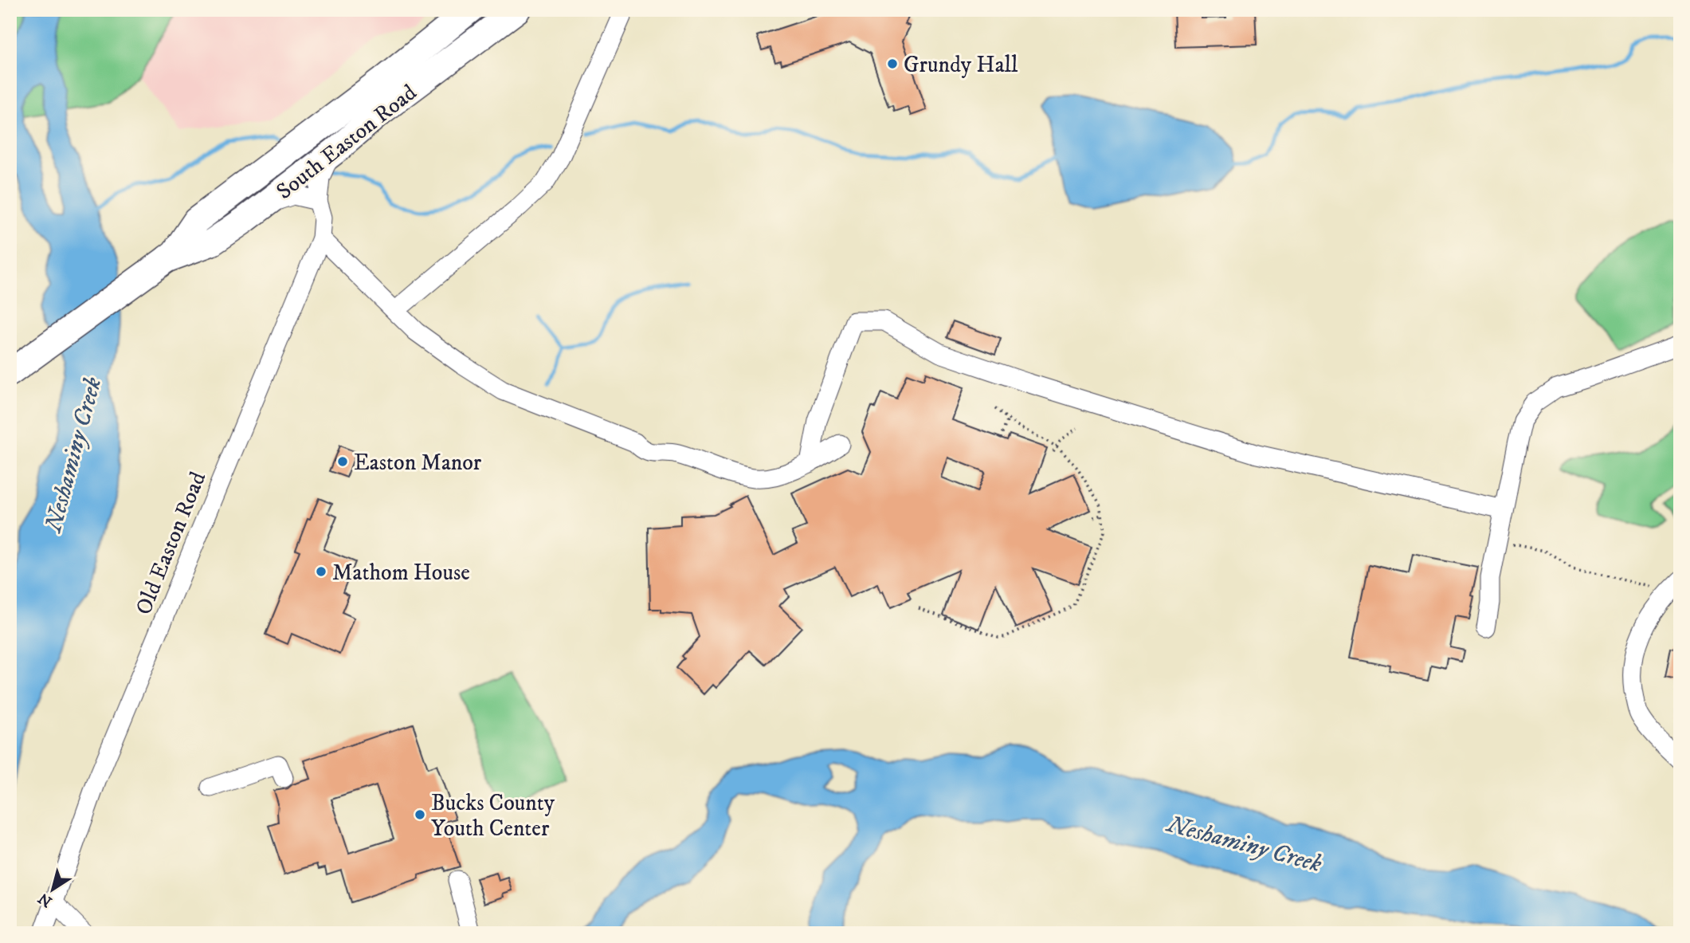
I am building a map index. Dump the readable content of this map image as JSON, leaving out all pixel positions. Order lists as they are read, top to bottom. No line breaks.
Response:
{"streets":{"highway":["South Easton Road"],"street":["Old Easton Road"]},"crossings":[["South Easton Road","Old Easton Road"]],"water":["Neshaminy Creek"],"places":["Grundy Hall","Easton Manor","Mathom House","Bucks County Youth Center"],"north":"bottom left"}
